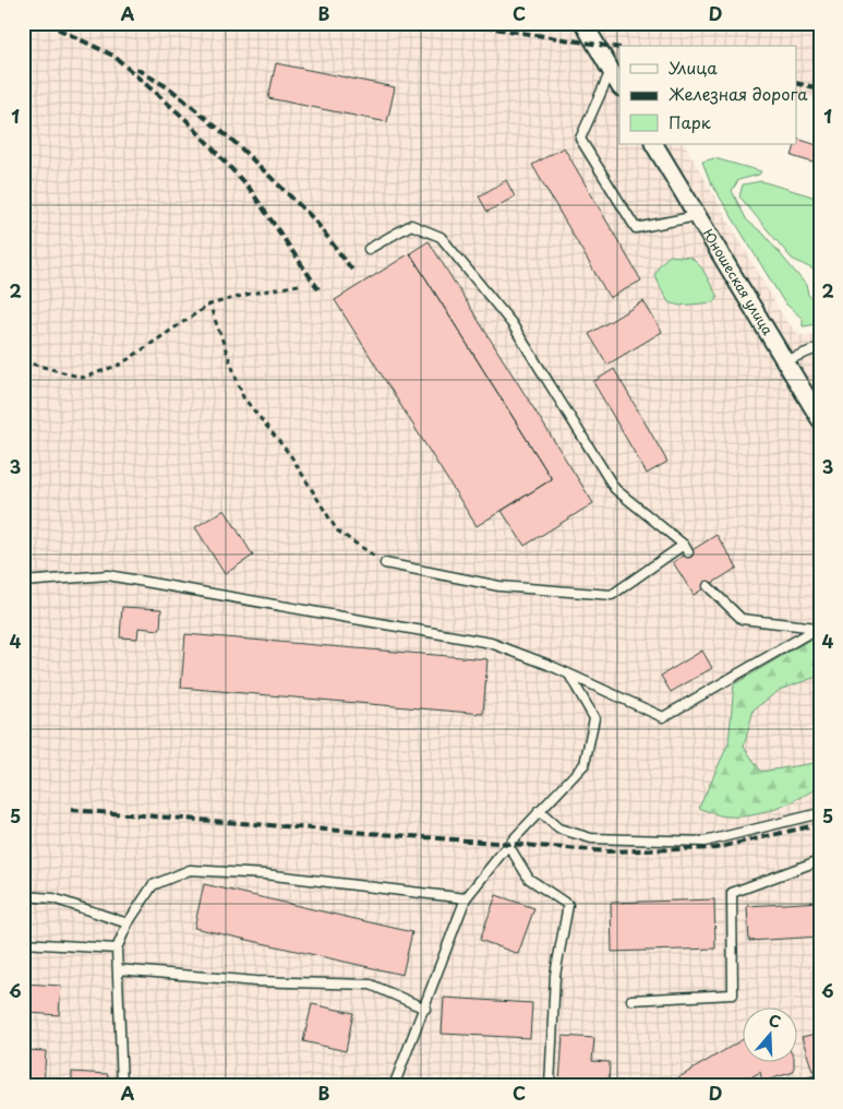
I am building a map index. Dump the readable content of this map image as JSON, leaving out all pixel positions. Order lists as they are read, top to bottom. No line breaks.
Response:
{"streets":{"street":["Юношеская улица"]},"legend":["Улица","Железная дорога","Парк"],"north":"top","grid":{"columns":["A","B","C","D"],"rows":["1","2","3","4","5","6"]}}
